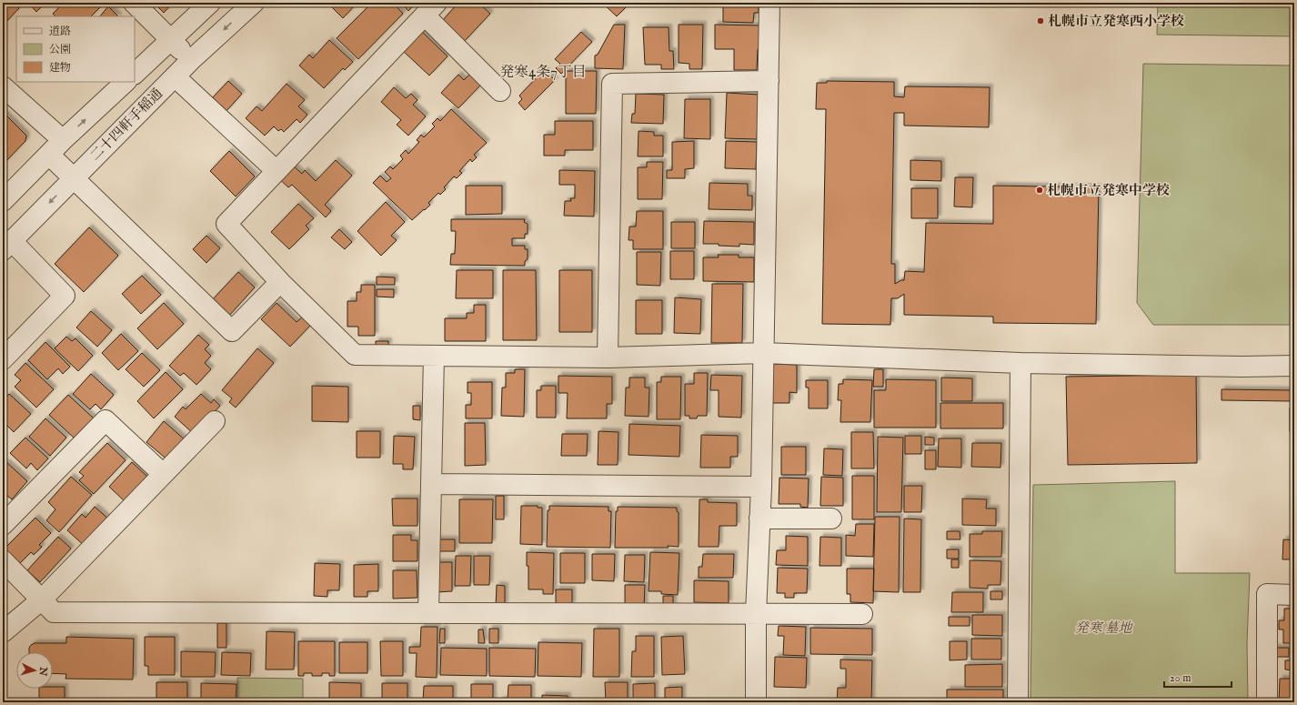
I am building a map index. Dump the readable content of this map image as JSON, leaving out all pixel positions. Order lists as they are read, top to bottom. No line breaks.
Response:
{"streets":{"street":["二十四軒手稲通"]},"districts":["発寒4条7丁目"],"parks":["発寒 墓地"],"places":["札幌市立発寒西小学校","札幌市立発寒中学校"],"legend":["道路","公園","建物"],"scale_bar":"20 m","north":"right"}
